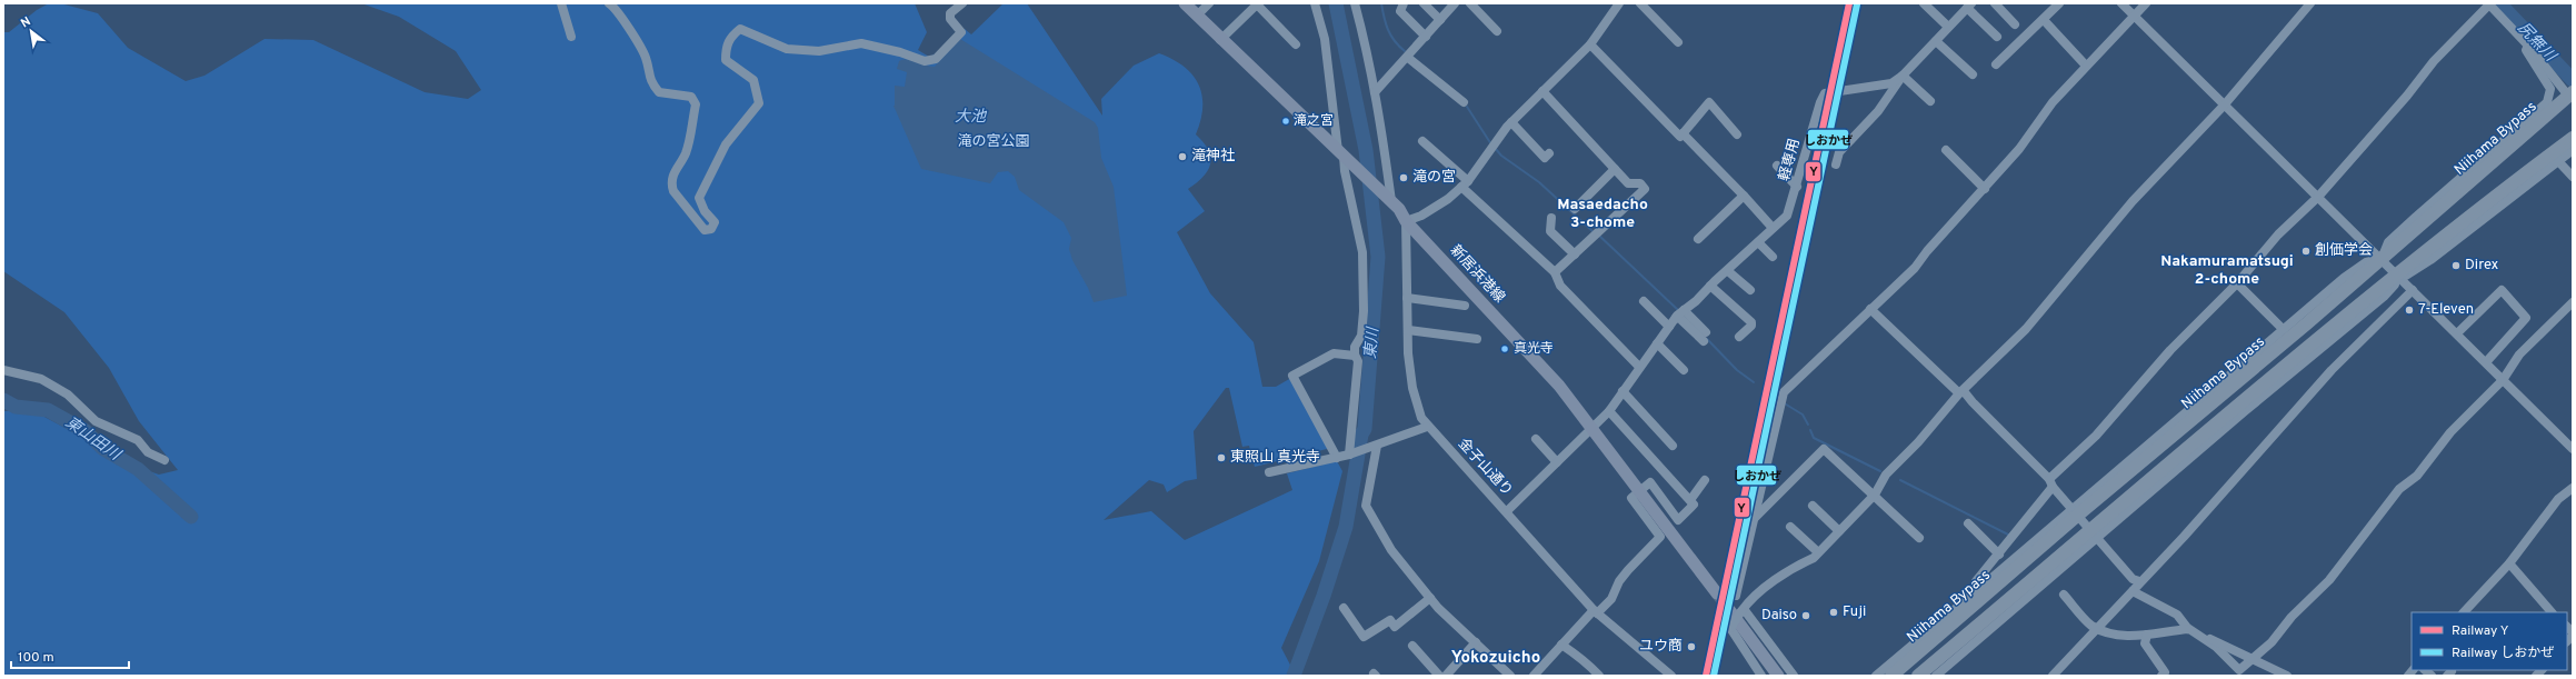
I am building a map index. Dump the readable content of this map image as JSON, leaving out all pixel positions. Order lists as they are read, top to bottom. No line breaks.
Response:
{"streets":{"highway":["Niihama Bypass"],"main road":["新居浜港線"],"street":["軽専用","金子山通り"]},"crossings":[["軽専用","新居浜港線"],["軽専用","金子山通り"],["新居浜港線","金子山通り"]],"districts":["Masaedacho 3-chome","Nakamuramatsugi 2-chome","Yokozuicho"],"water":["尻無川","大池","東川","東山田川"],"parks":["滝の宮公園"],"places":["滝之宮","滝神社","滝の宮","創価学会","Direx","7-Eleven","真光寺","東照山 真光寺","Fuji","Daiso","ユウ商"],"lines":["rail line Y","rail line しおかぜ"],"legend":["Railway Y","Railway しおかぜ"],"scale_bar":"100 m","north":"top left"}
